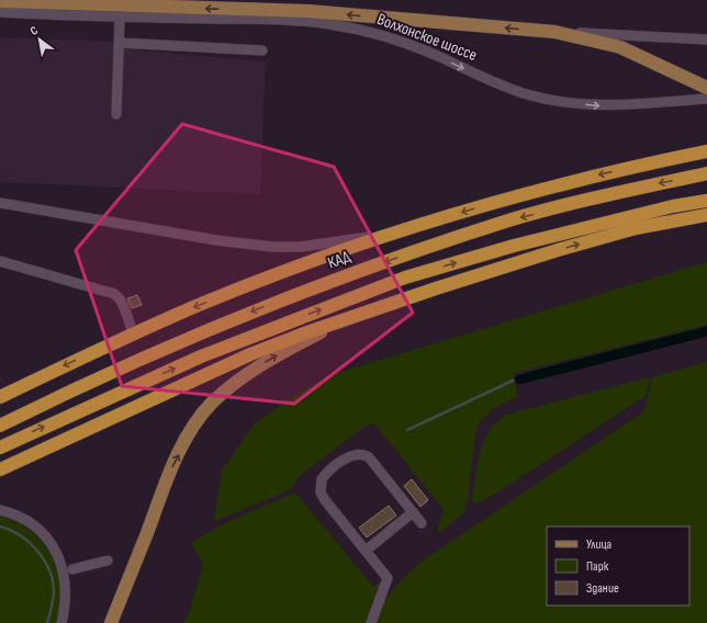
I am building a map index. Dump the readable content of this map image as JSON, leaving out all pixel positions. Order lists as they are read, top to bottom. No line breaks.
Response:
{"streets":{"highway":["КАД"],"main road":["Волхонское шоссе"]},"legend":["Улица","Парк","Здание"],"north":"top left"}
